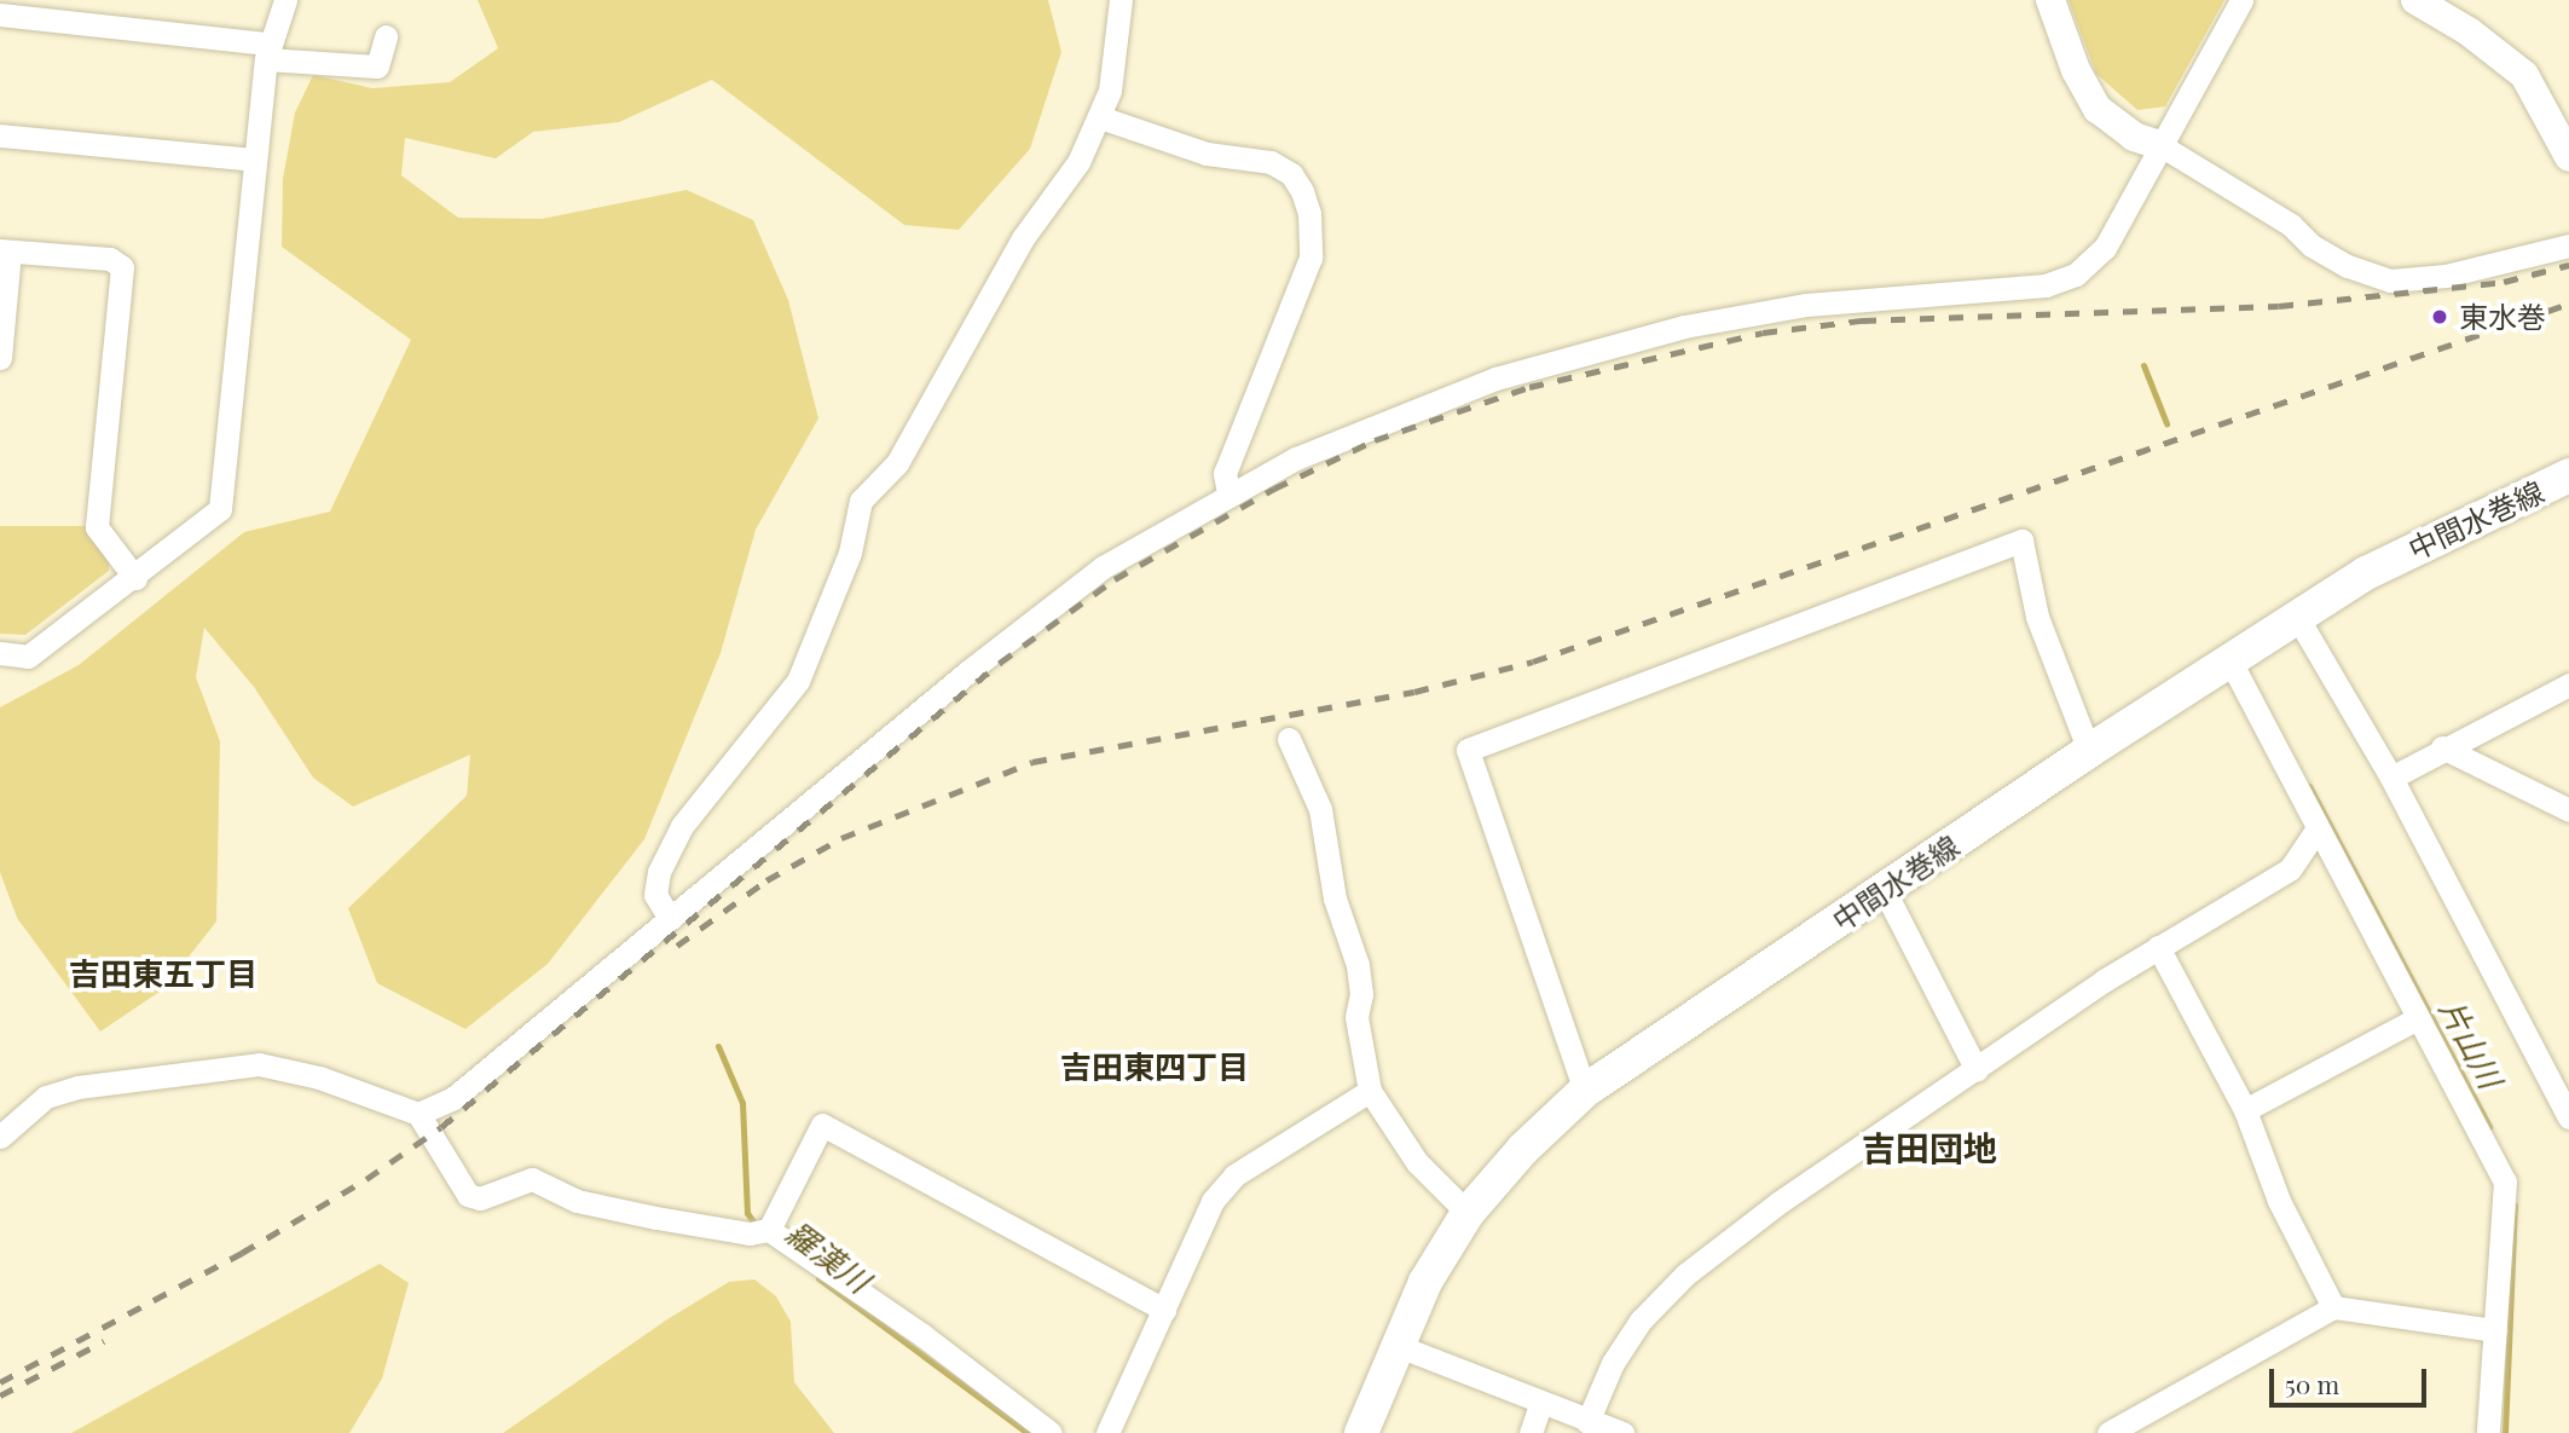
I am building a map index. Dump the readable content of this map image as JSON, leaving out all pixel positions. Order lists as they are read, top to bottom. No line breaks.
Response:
{"streets":{"main road":["中間水巻線"]},"districts":["吉田東五丁目","吉田東四丁目","吉田団地"],"water":["片山川","羅漢川"],"places":["東水巻"],"scale_bar":"50 m"}
